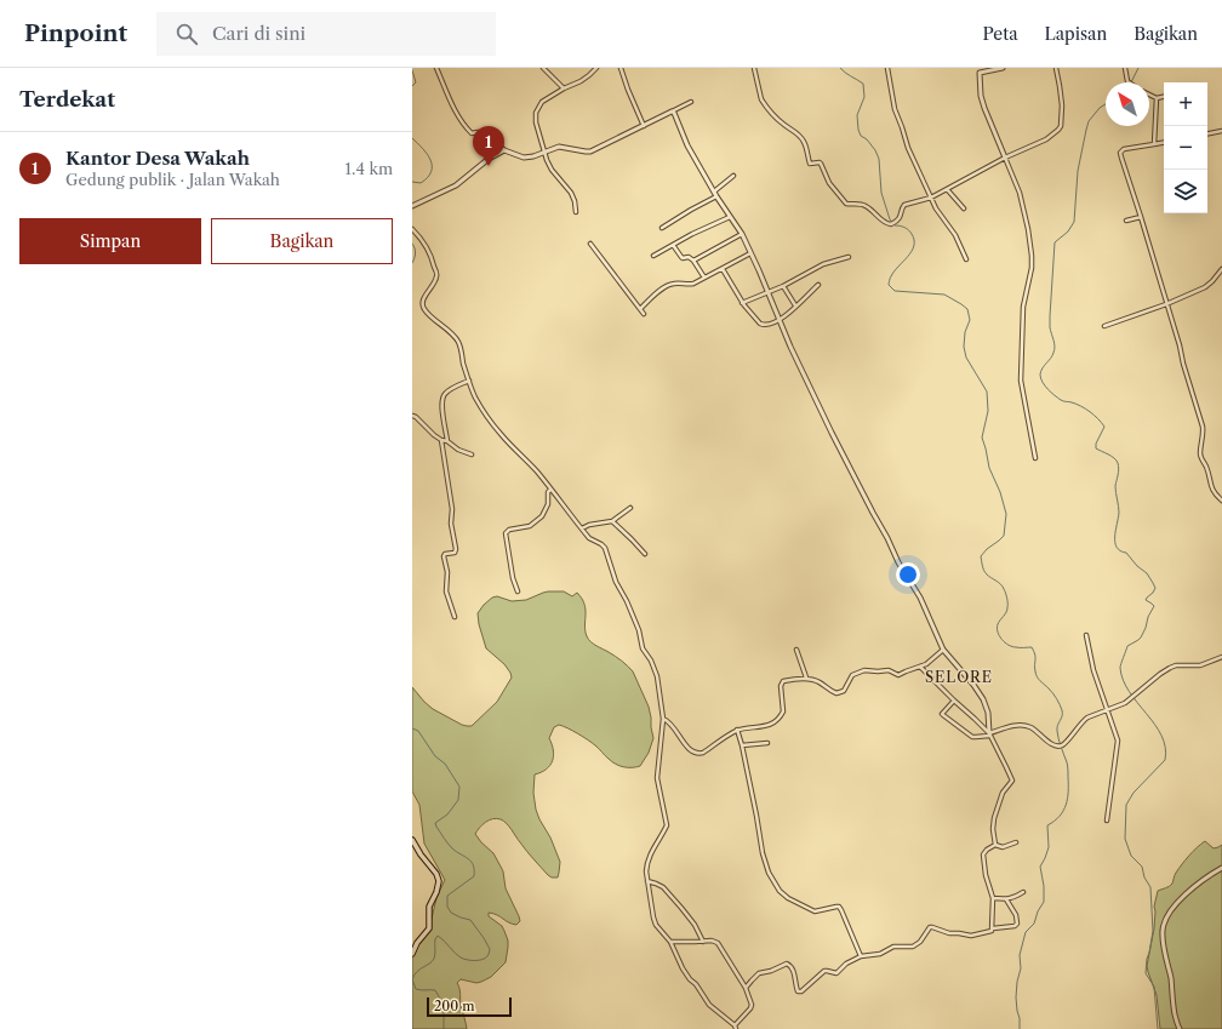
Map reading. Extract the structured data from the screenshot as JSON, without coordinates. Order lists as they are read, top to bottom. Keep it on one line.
{"districts":["SELORE"],"scale_bar":"200 m","north":"top left","page":{"header":"Pinpoint","search":"Cari di sini","nav":["Peta","Lapisan","Bagikan"],"heading":"Terdekat","map_buttons":["+","−"],"pins":"1","list":[{"mark":"1","name":"Kantor Desa Wakah","note":"Gedung publik · Jalan Wakah","value":"1.4 km"}],"buttons":["Simpan","Bagikan"],"scale":"200 m"}}
